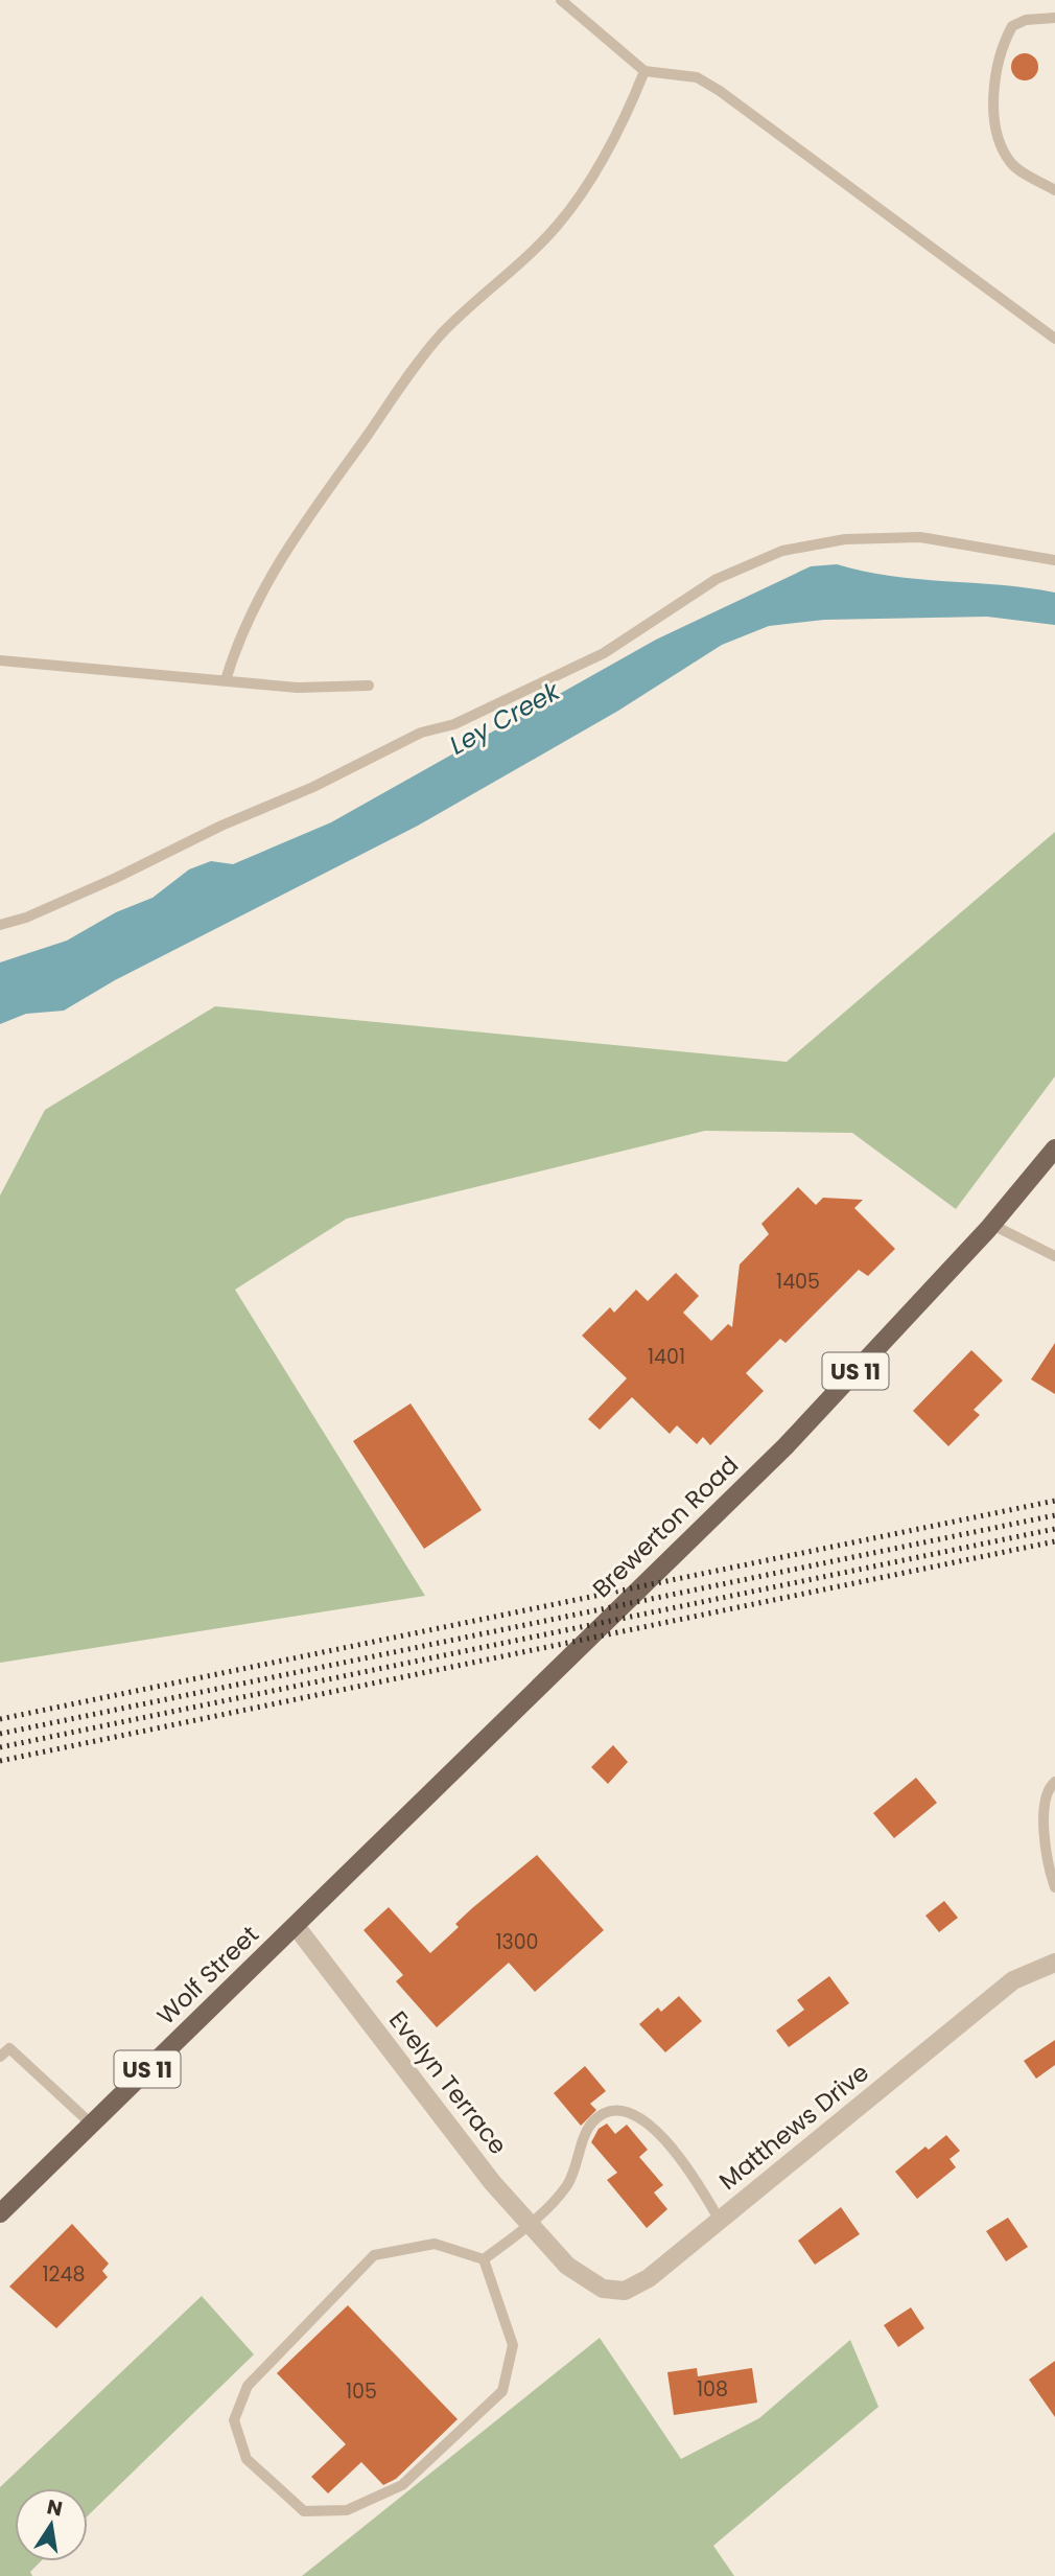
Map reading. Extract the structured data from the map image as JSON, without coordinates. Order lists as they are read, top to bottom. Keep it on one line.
{"streets":{"main road":["US 11","Brewerton Road","Wolf Street"],"street":["Evelyn Terrace","Matthews Drive"]},"crossings":[["Brewerton Road","Wolf Street"],["Brewerton Road","Evelyn Terrace"],["Wolf Street","Evelyn Terrace"],["Evelyn Terrace","Matthews Drive"]],"water":["Ley Creek"],"house_numbers":["1405","1401","1300","1248","108","105"],"north":"top"}
